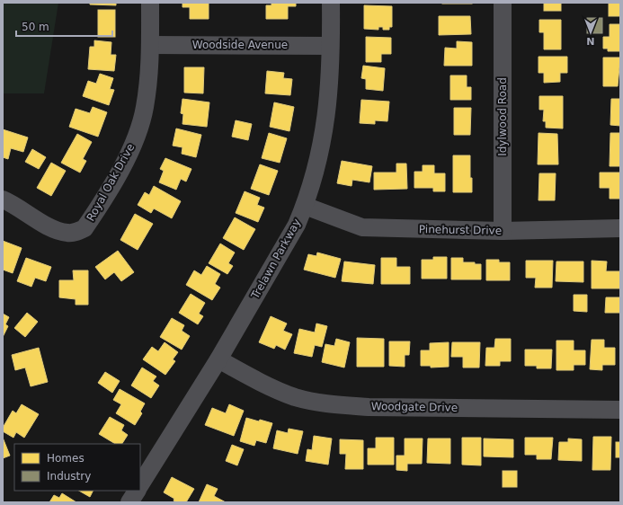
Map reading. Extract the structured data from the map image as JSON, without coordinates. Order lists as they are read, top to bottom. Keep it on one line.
{"streets":{"street":["Woodside Avenue","Idylwood Road","Royal Oak Drive","Pinehurst Drive","Trelawn Parkway","Woodgate Drive"]},"crossings":[["Woodside Avenue","Royal Oak Drive"],["Woodside Avenue","Trelawn Parkway"],["Idylwood Road","Pinehurst Drive"],["Pinehurst Drive","Trelawn Parkway"],["Trelawn Parkway","Woodgate Drive"]],"legend":["Homes","Industry"],"scale_bar":"50 m","north":"bottom"}
